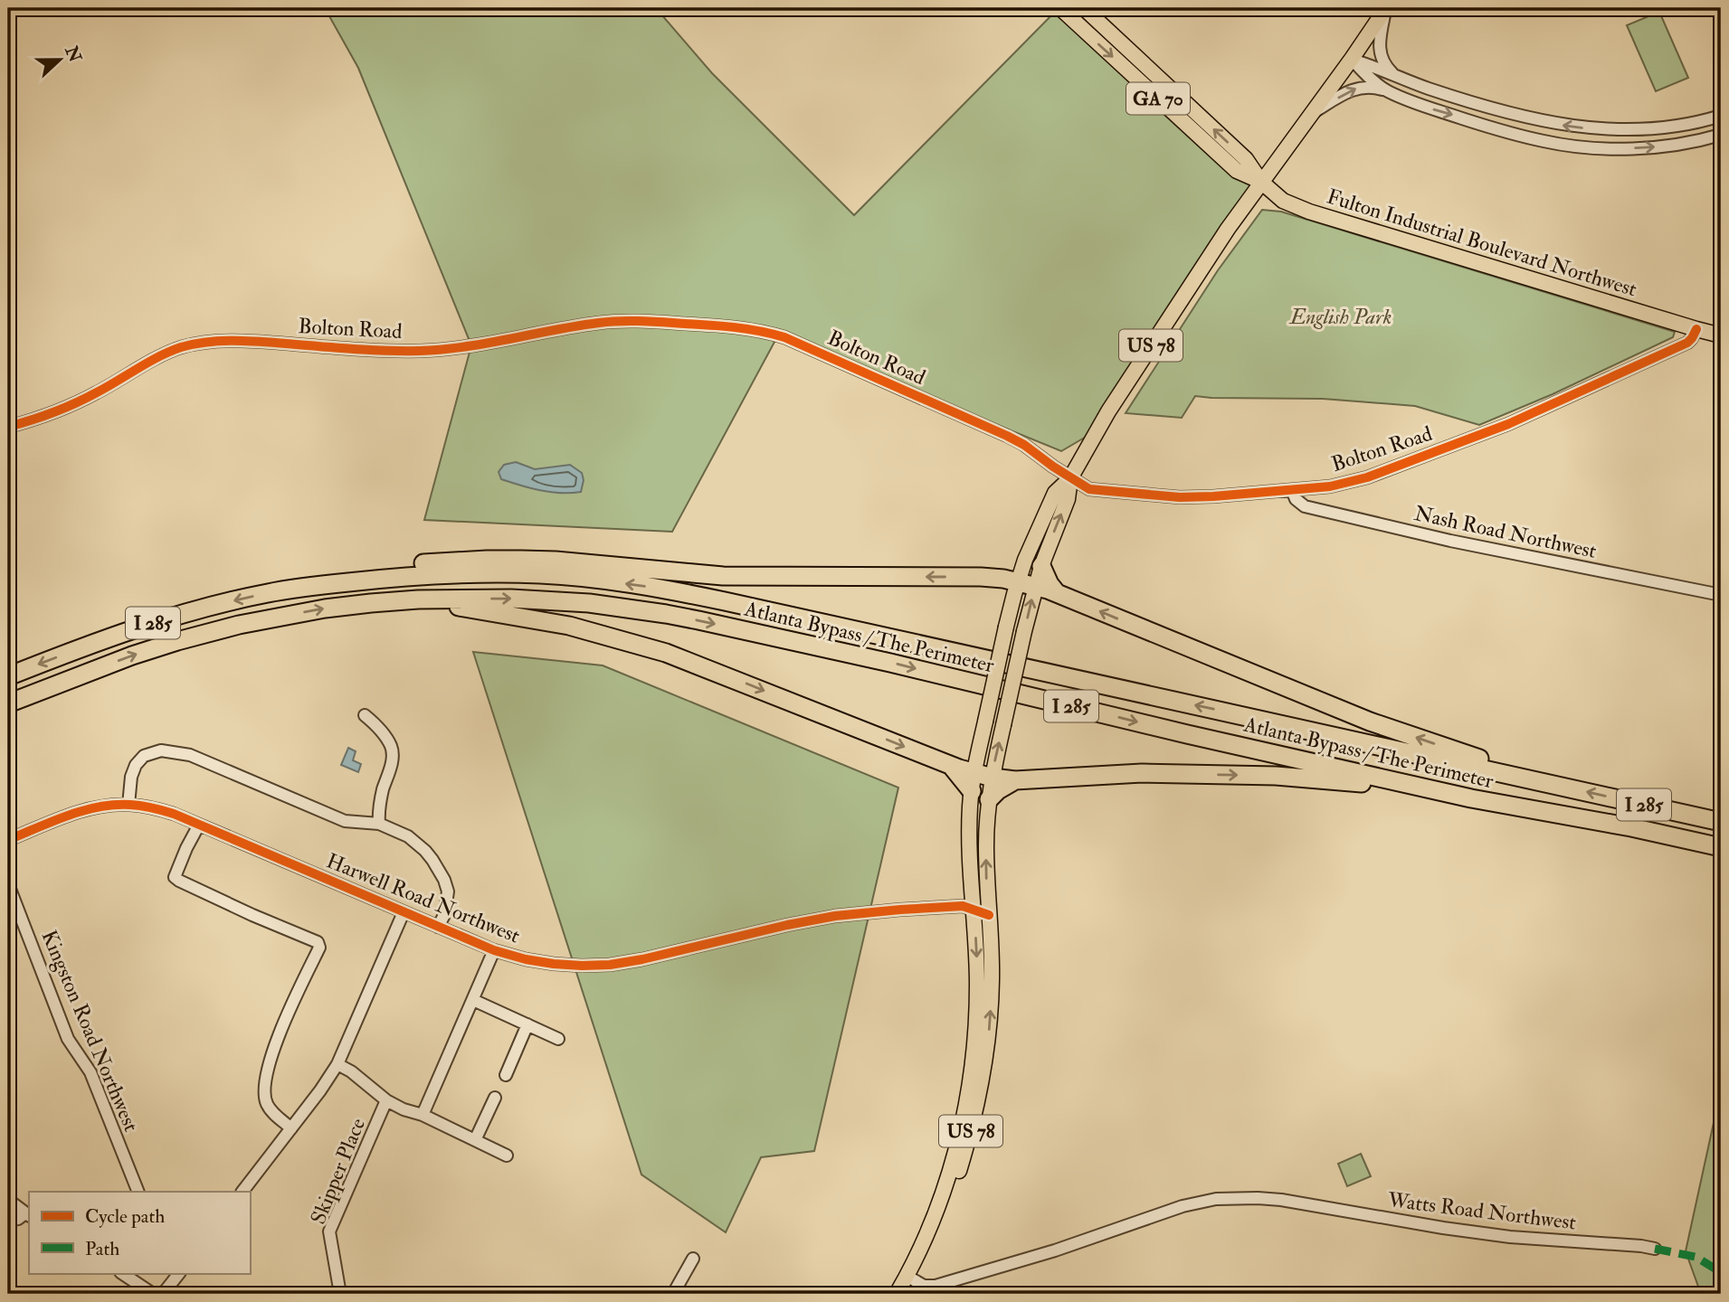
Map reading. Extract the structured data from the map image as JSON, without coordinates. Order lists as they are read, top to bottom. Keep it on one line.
{"streets":{"highway":["I 285","Atlanta Bypass / The Perimeter"],"main road":["GA 70","Fulton Industrial Boulevard Northwest","US 78"],"street":["Bolton Road","Nash Road Northwest","Harwell Road Northwest","Kingston Road Northwest","Skipper Place","Watts Road Northwest"]},"crossings":[["Fulton Industrial Boulevard Northwest","Bolton Road"],["Fulton Industrial Boulevard Northwest","US 78"],["Bolton Road","US 78"],["Bolton Road","Nash Road Northwest"],["US 78","Harwell Road Northwest"],["US 78","Watts Road Northwest"]],"parks":["English Park"],"legend":["Cycle path","Path"],"north":"right"}
